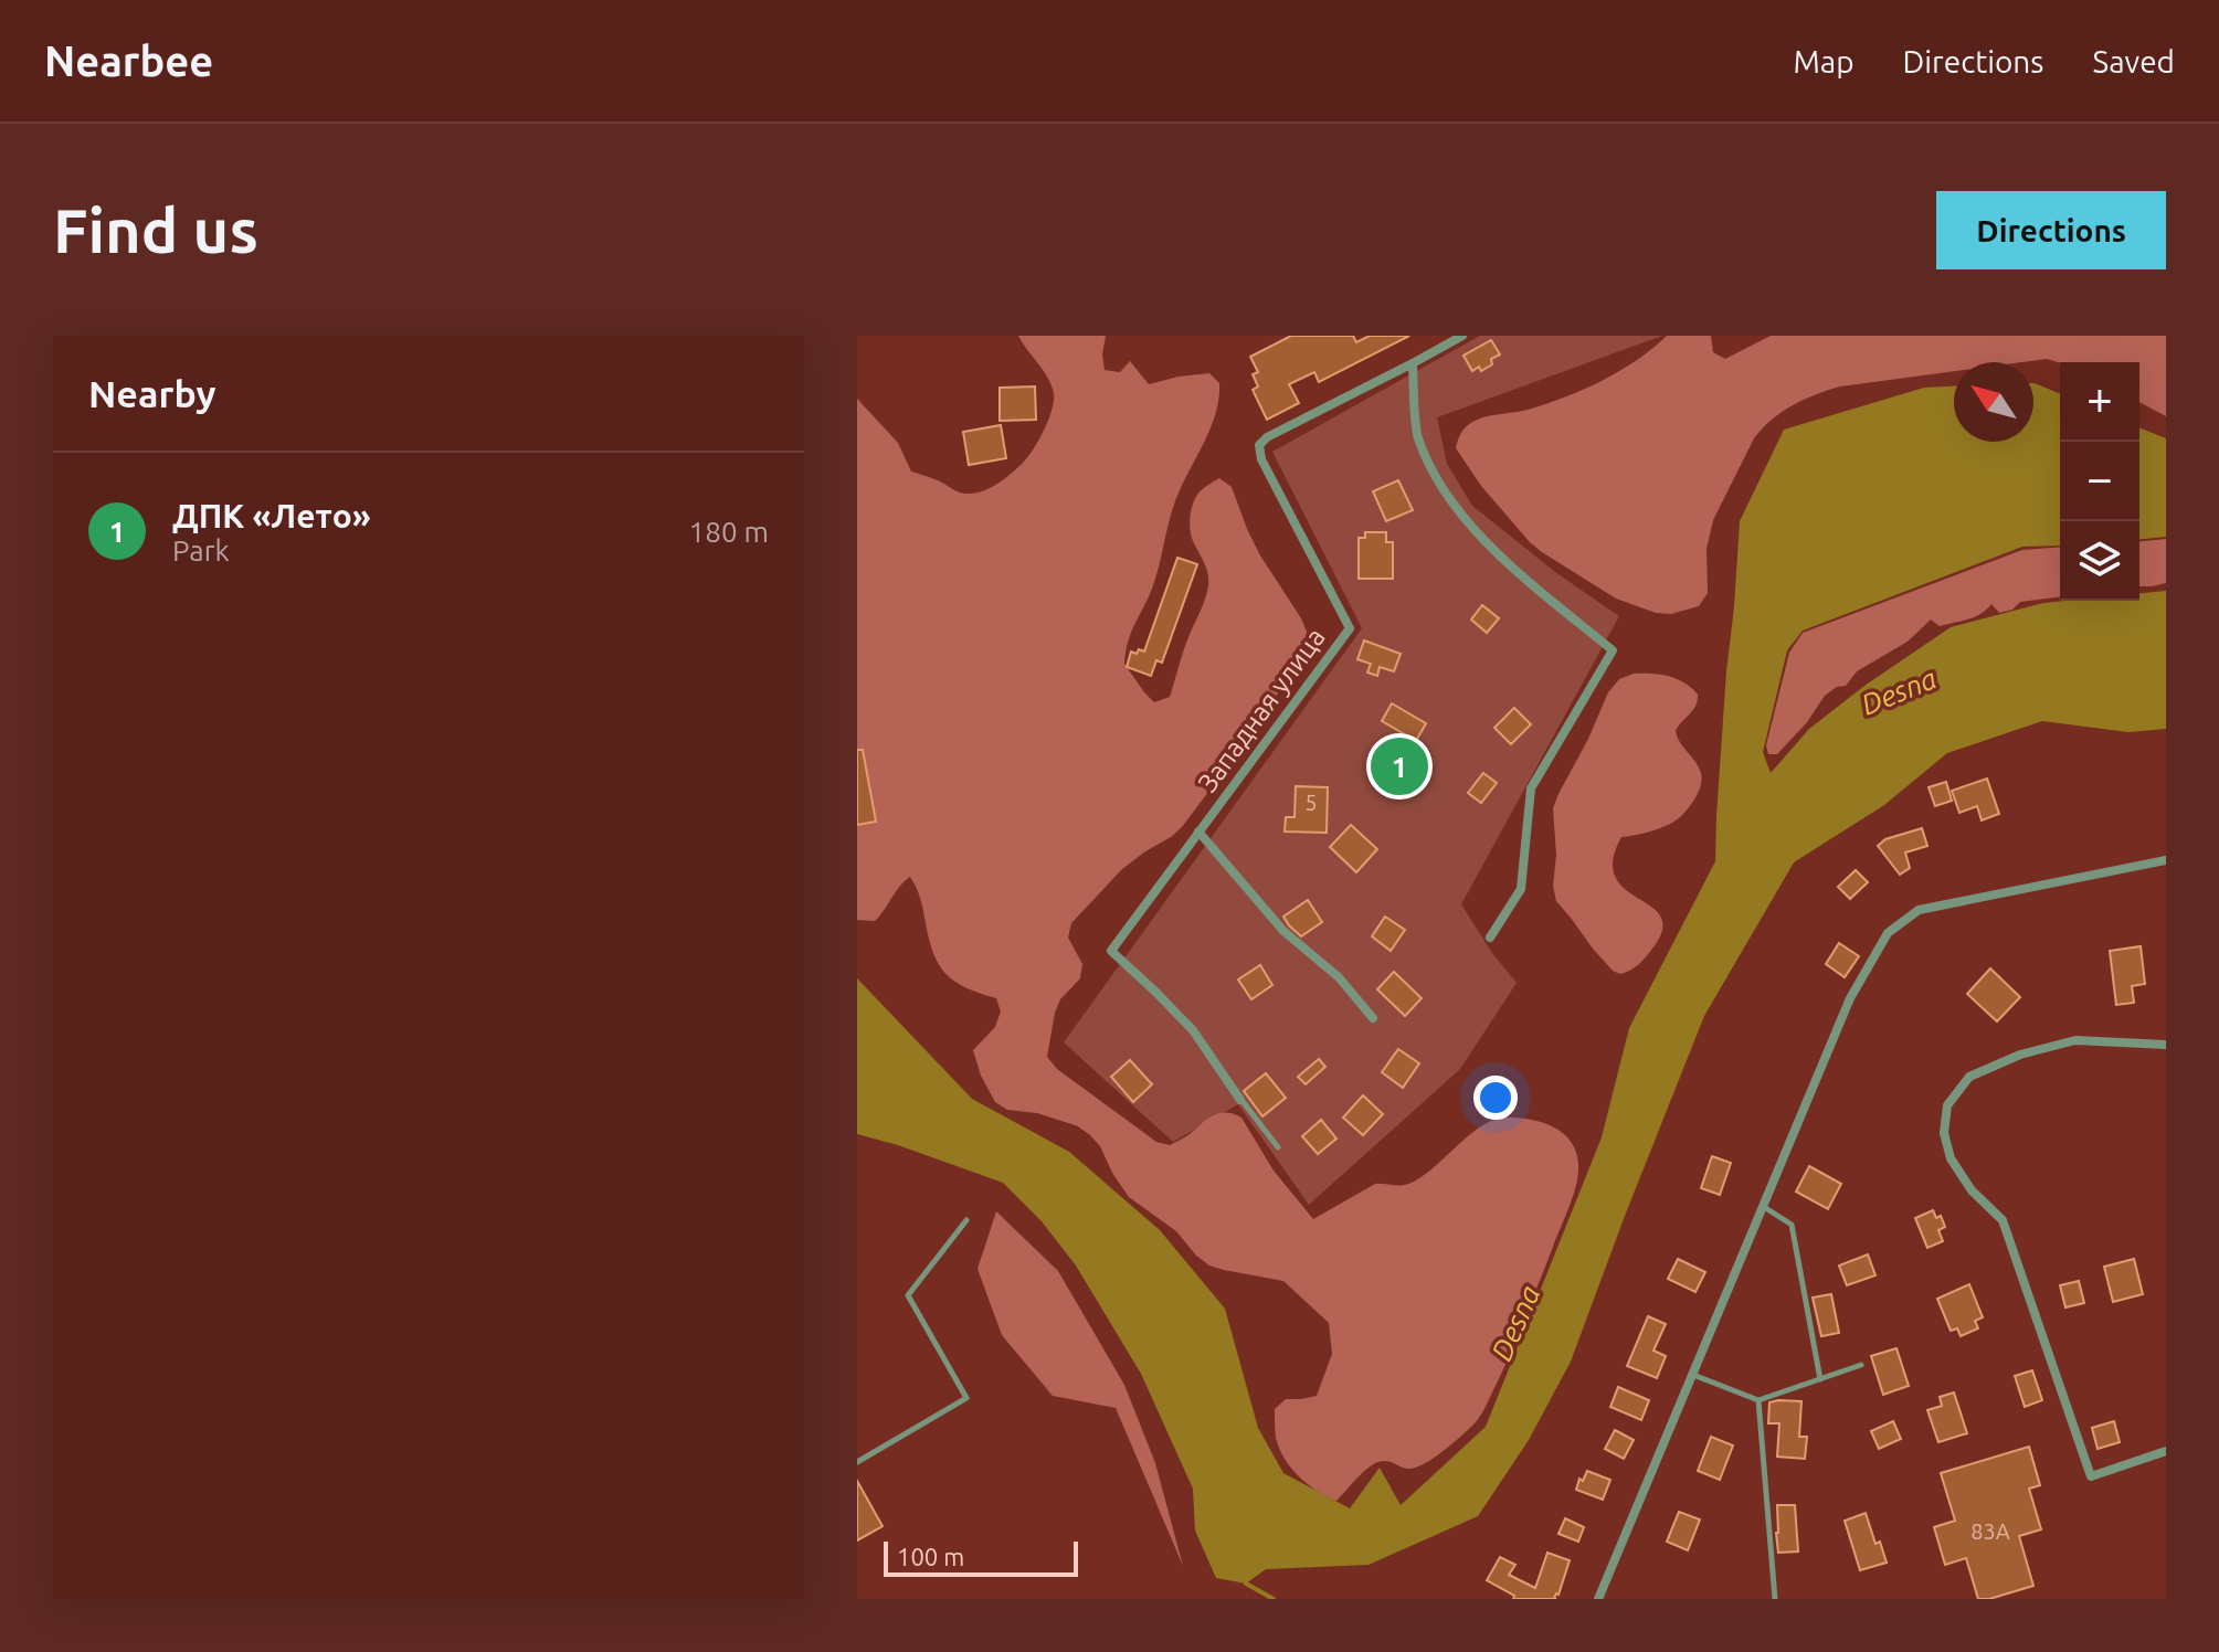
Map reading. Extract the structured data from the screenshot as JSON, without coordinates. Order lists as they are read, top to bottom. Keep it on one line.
{"streets":{"street":["Западная улица"]},"water":["Desna"],"house_numbers":["5","83А"],"scale_bar":"100 m","north":"top left","page":{"header":"Nearbee","nav":["Map","Directions","Saved"],"buttons":"Directions","title":"Find us","heading":"Nearby","map_buttons":["+","−"],"list":[{"mark":"1","name":"ДПК «Лето»","note":"Park","value":"180 m"}],"pins":"1","scale":"100 m"}}
